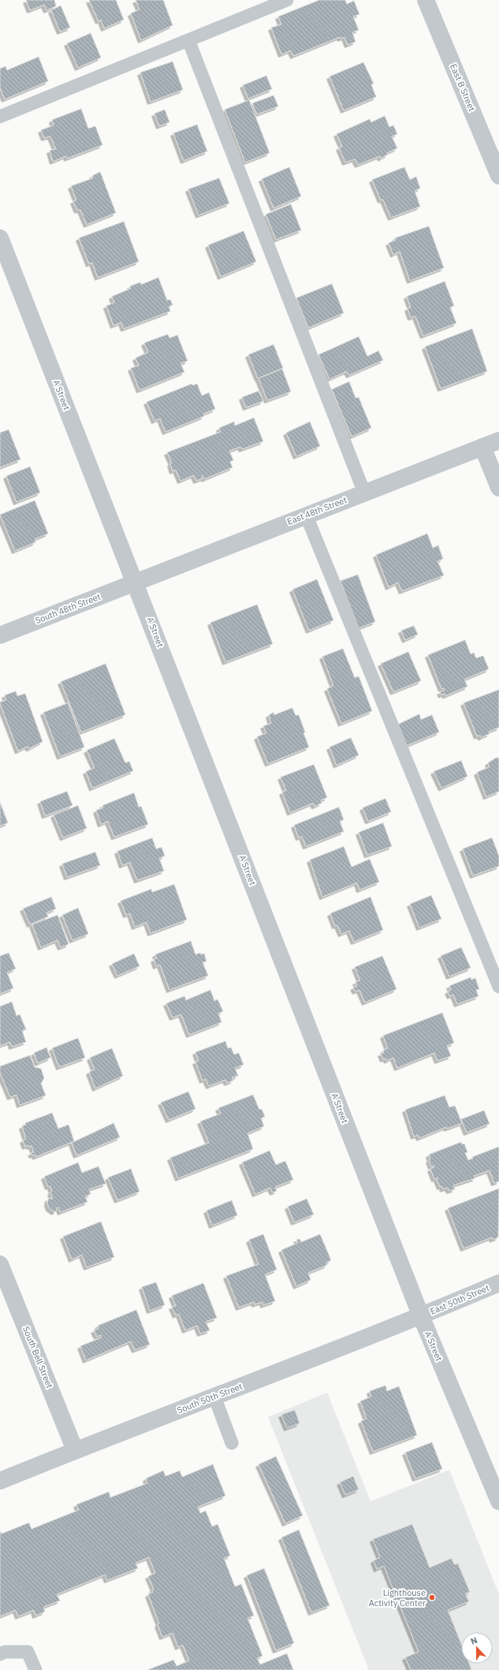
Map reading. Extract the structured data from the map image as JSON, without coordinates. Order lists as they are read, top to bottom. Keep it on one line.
{"streets":{"street":["East B Street","A Street","East 48th Street","South 48th Street","East 50th Street","South Bell Street","South 50th Street"]},"crossings":[["A Street","East 48th Street"],["A Street","South 48th Street"],["A Street","East 50th Street"],["A Street","South 50th Street"],["East 48th Street","South 48th Street"],["East 50th Street","South 50th Street"],["South Bell Street","South 50th Street"]],"places":["Lighthouse Activity Center"],"north":"top"}
